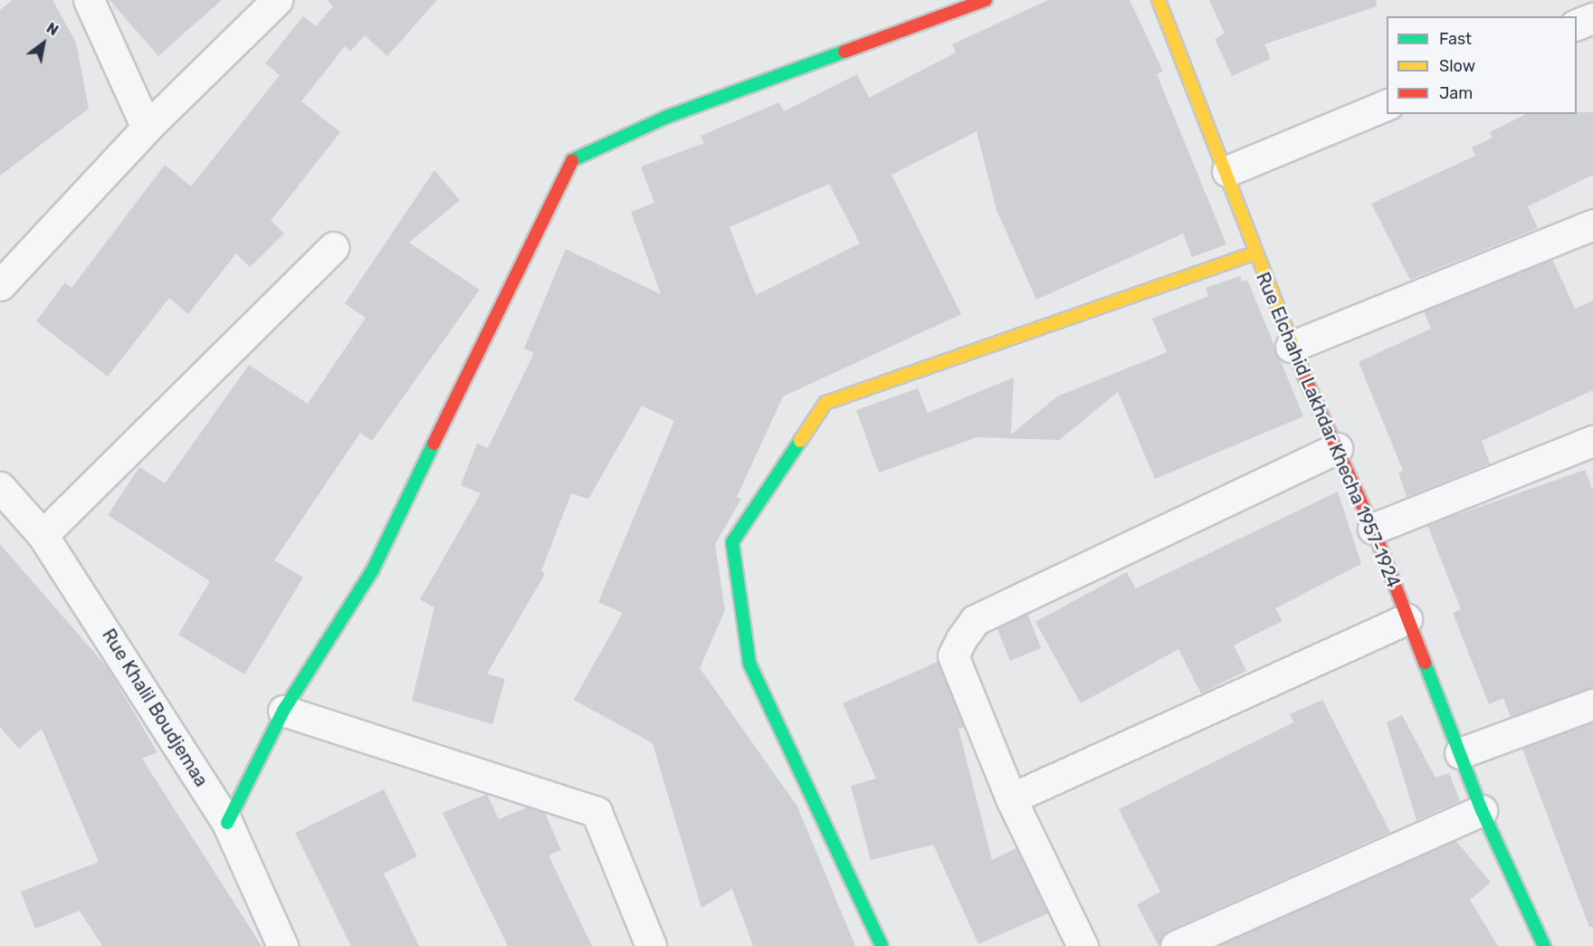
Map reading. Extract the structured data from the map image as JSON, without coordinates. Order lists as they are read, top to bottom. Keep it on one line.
{"streets":{"street":["Rue Elchahid Lakhdar Khecha 1957-1924","Rue Khalil Boudjemaa"]},"legend":["Fast","Slow","Jam"],"north":"top right"}
